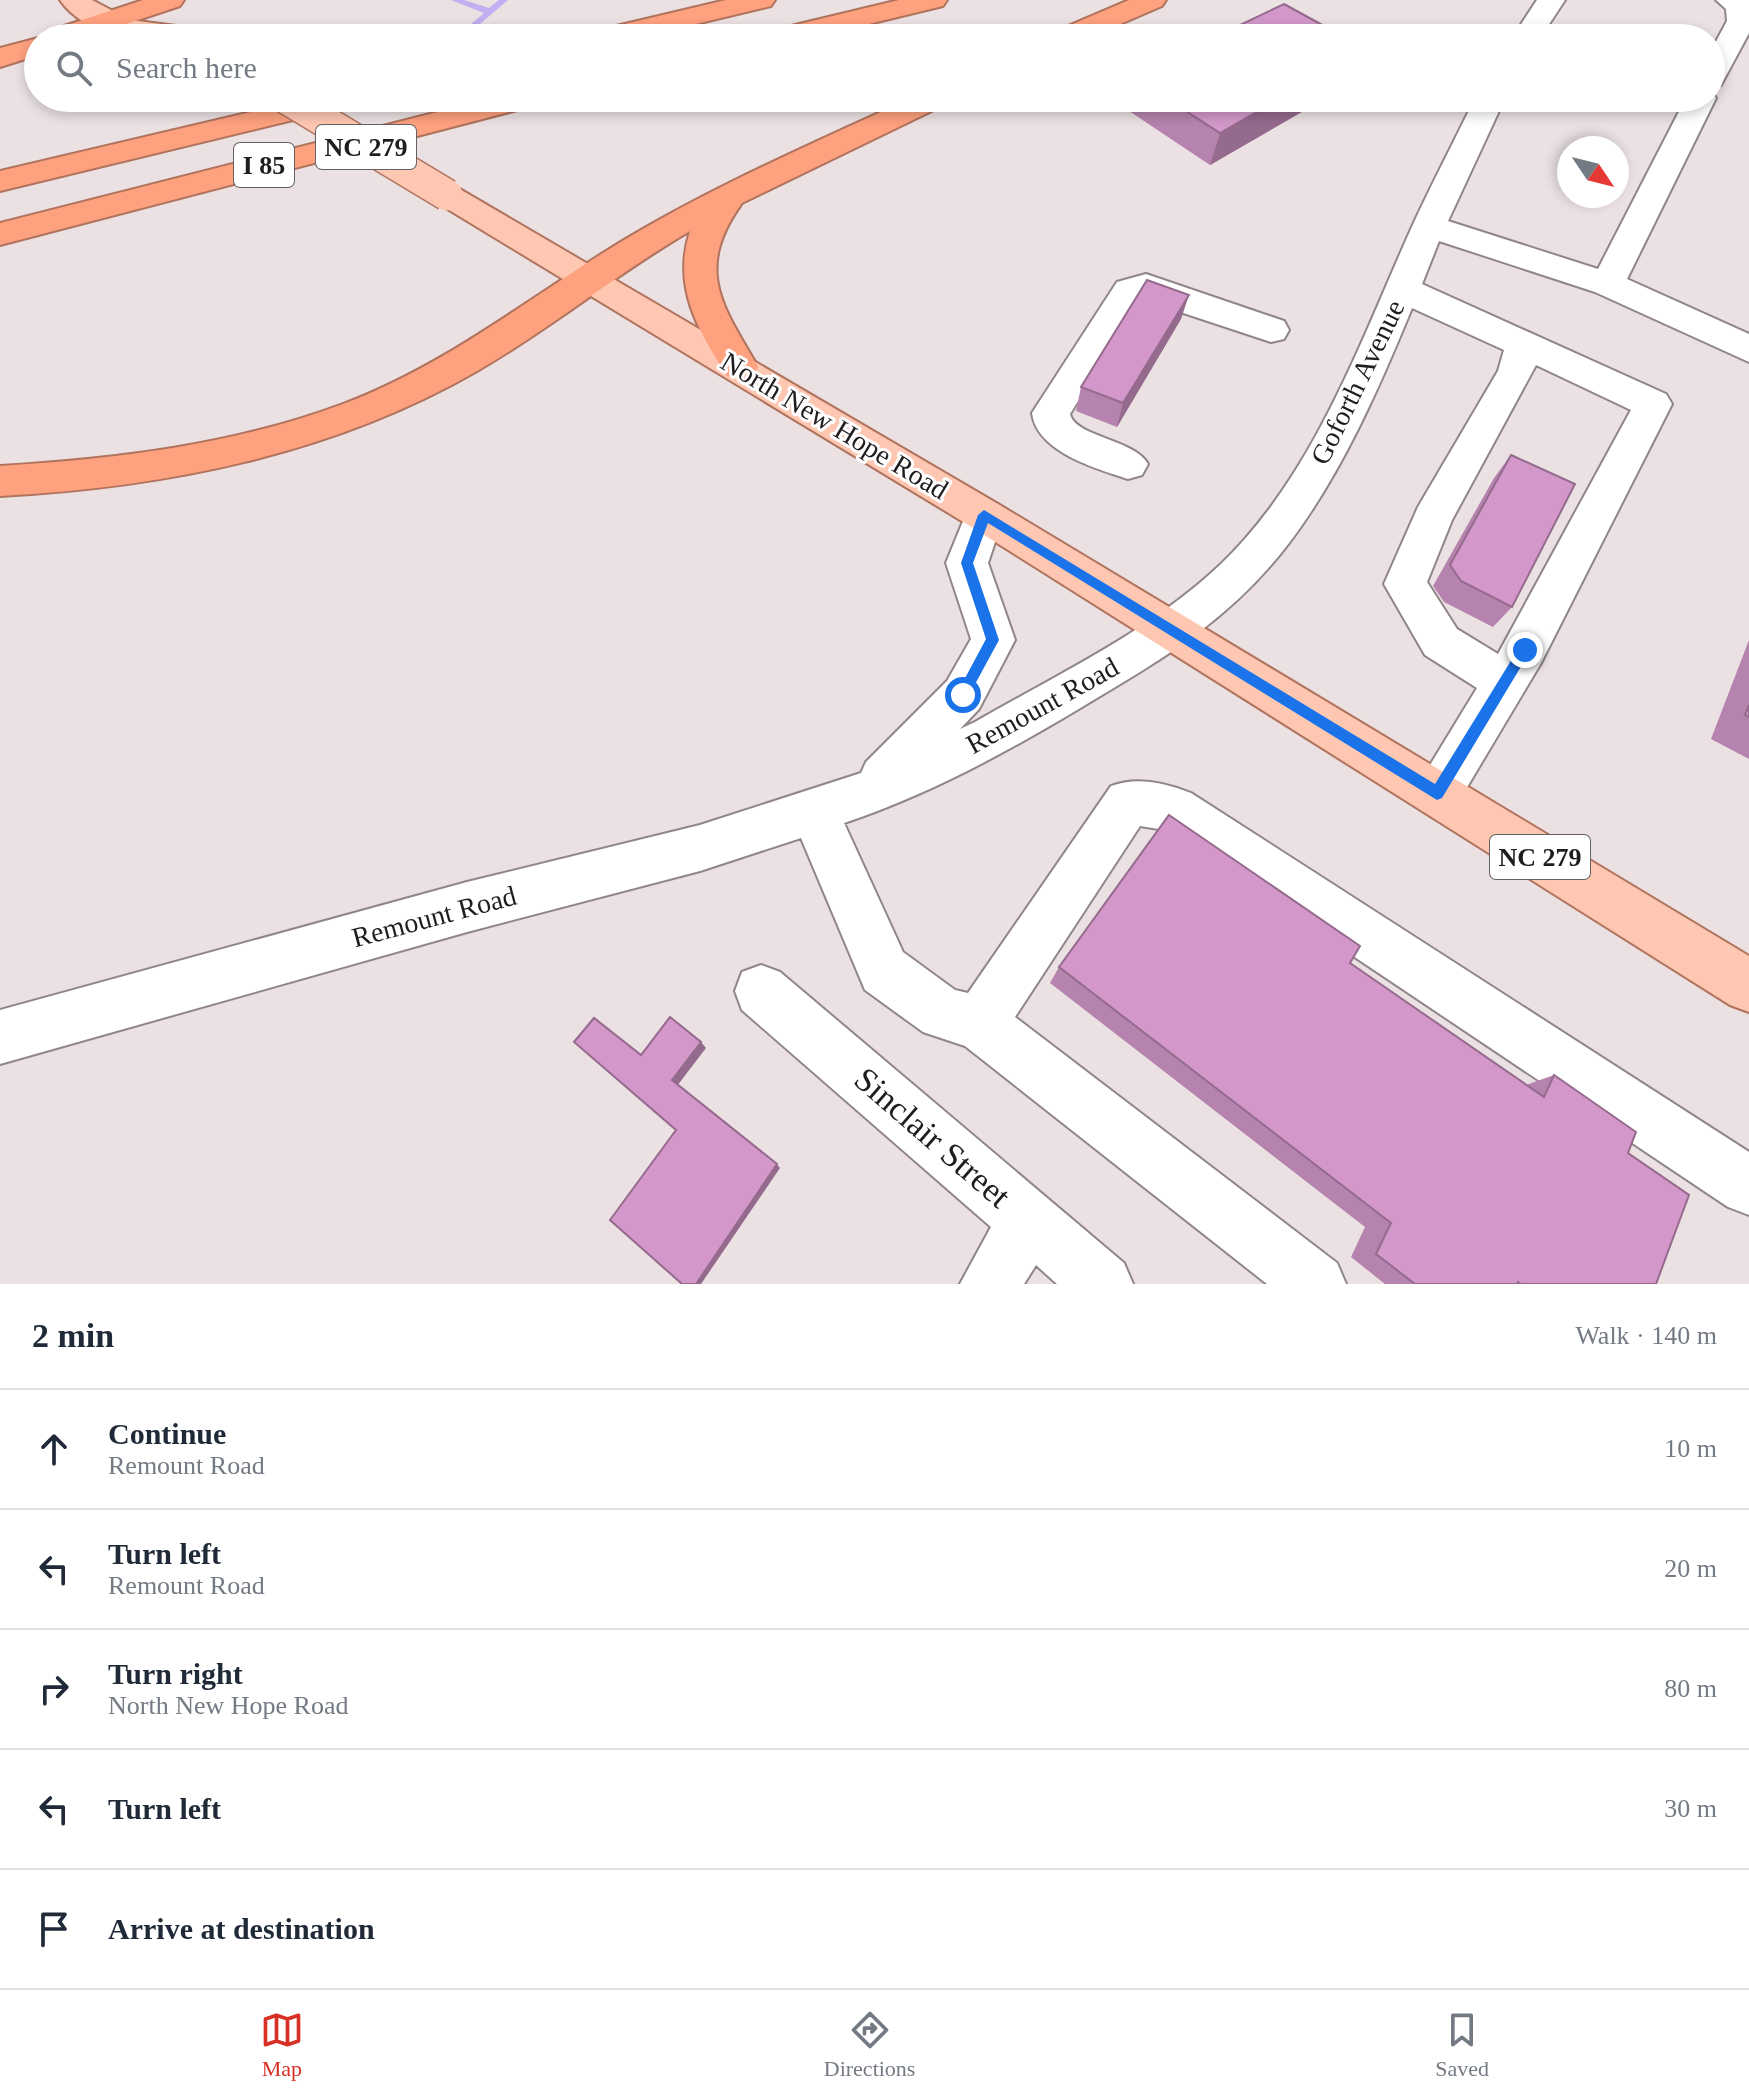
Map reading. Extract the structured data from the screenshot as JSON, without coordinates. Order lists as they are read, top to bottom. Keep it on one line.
{"streets":{"highway":["I 85"],"main road":["NC 279","North New Hope Road"],"street":["Goforth Avenue","Remount Road","Sinclair Street"]},"crossings":[["Goforth Avenue","North New Hope Road"],["Goforth Avenue","Remount Road"],["North New Hope Road","Remount Road"]],"north":"bottom right","page":{"search":"Search here","heading":["2 min","Walk · 140 m"],"list":[["Continue","Remount Road","10 m"],["Turn left","Remount Road","20 m"],["Turn right","North New Hope Road","80 m"],["Turn left","30 m"],"Arrive at destination"],"nav":["Map","Directions","Saved"]}}
